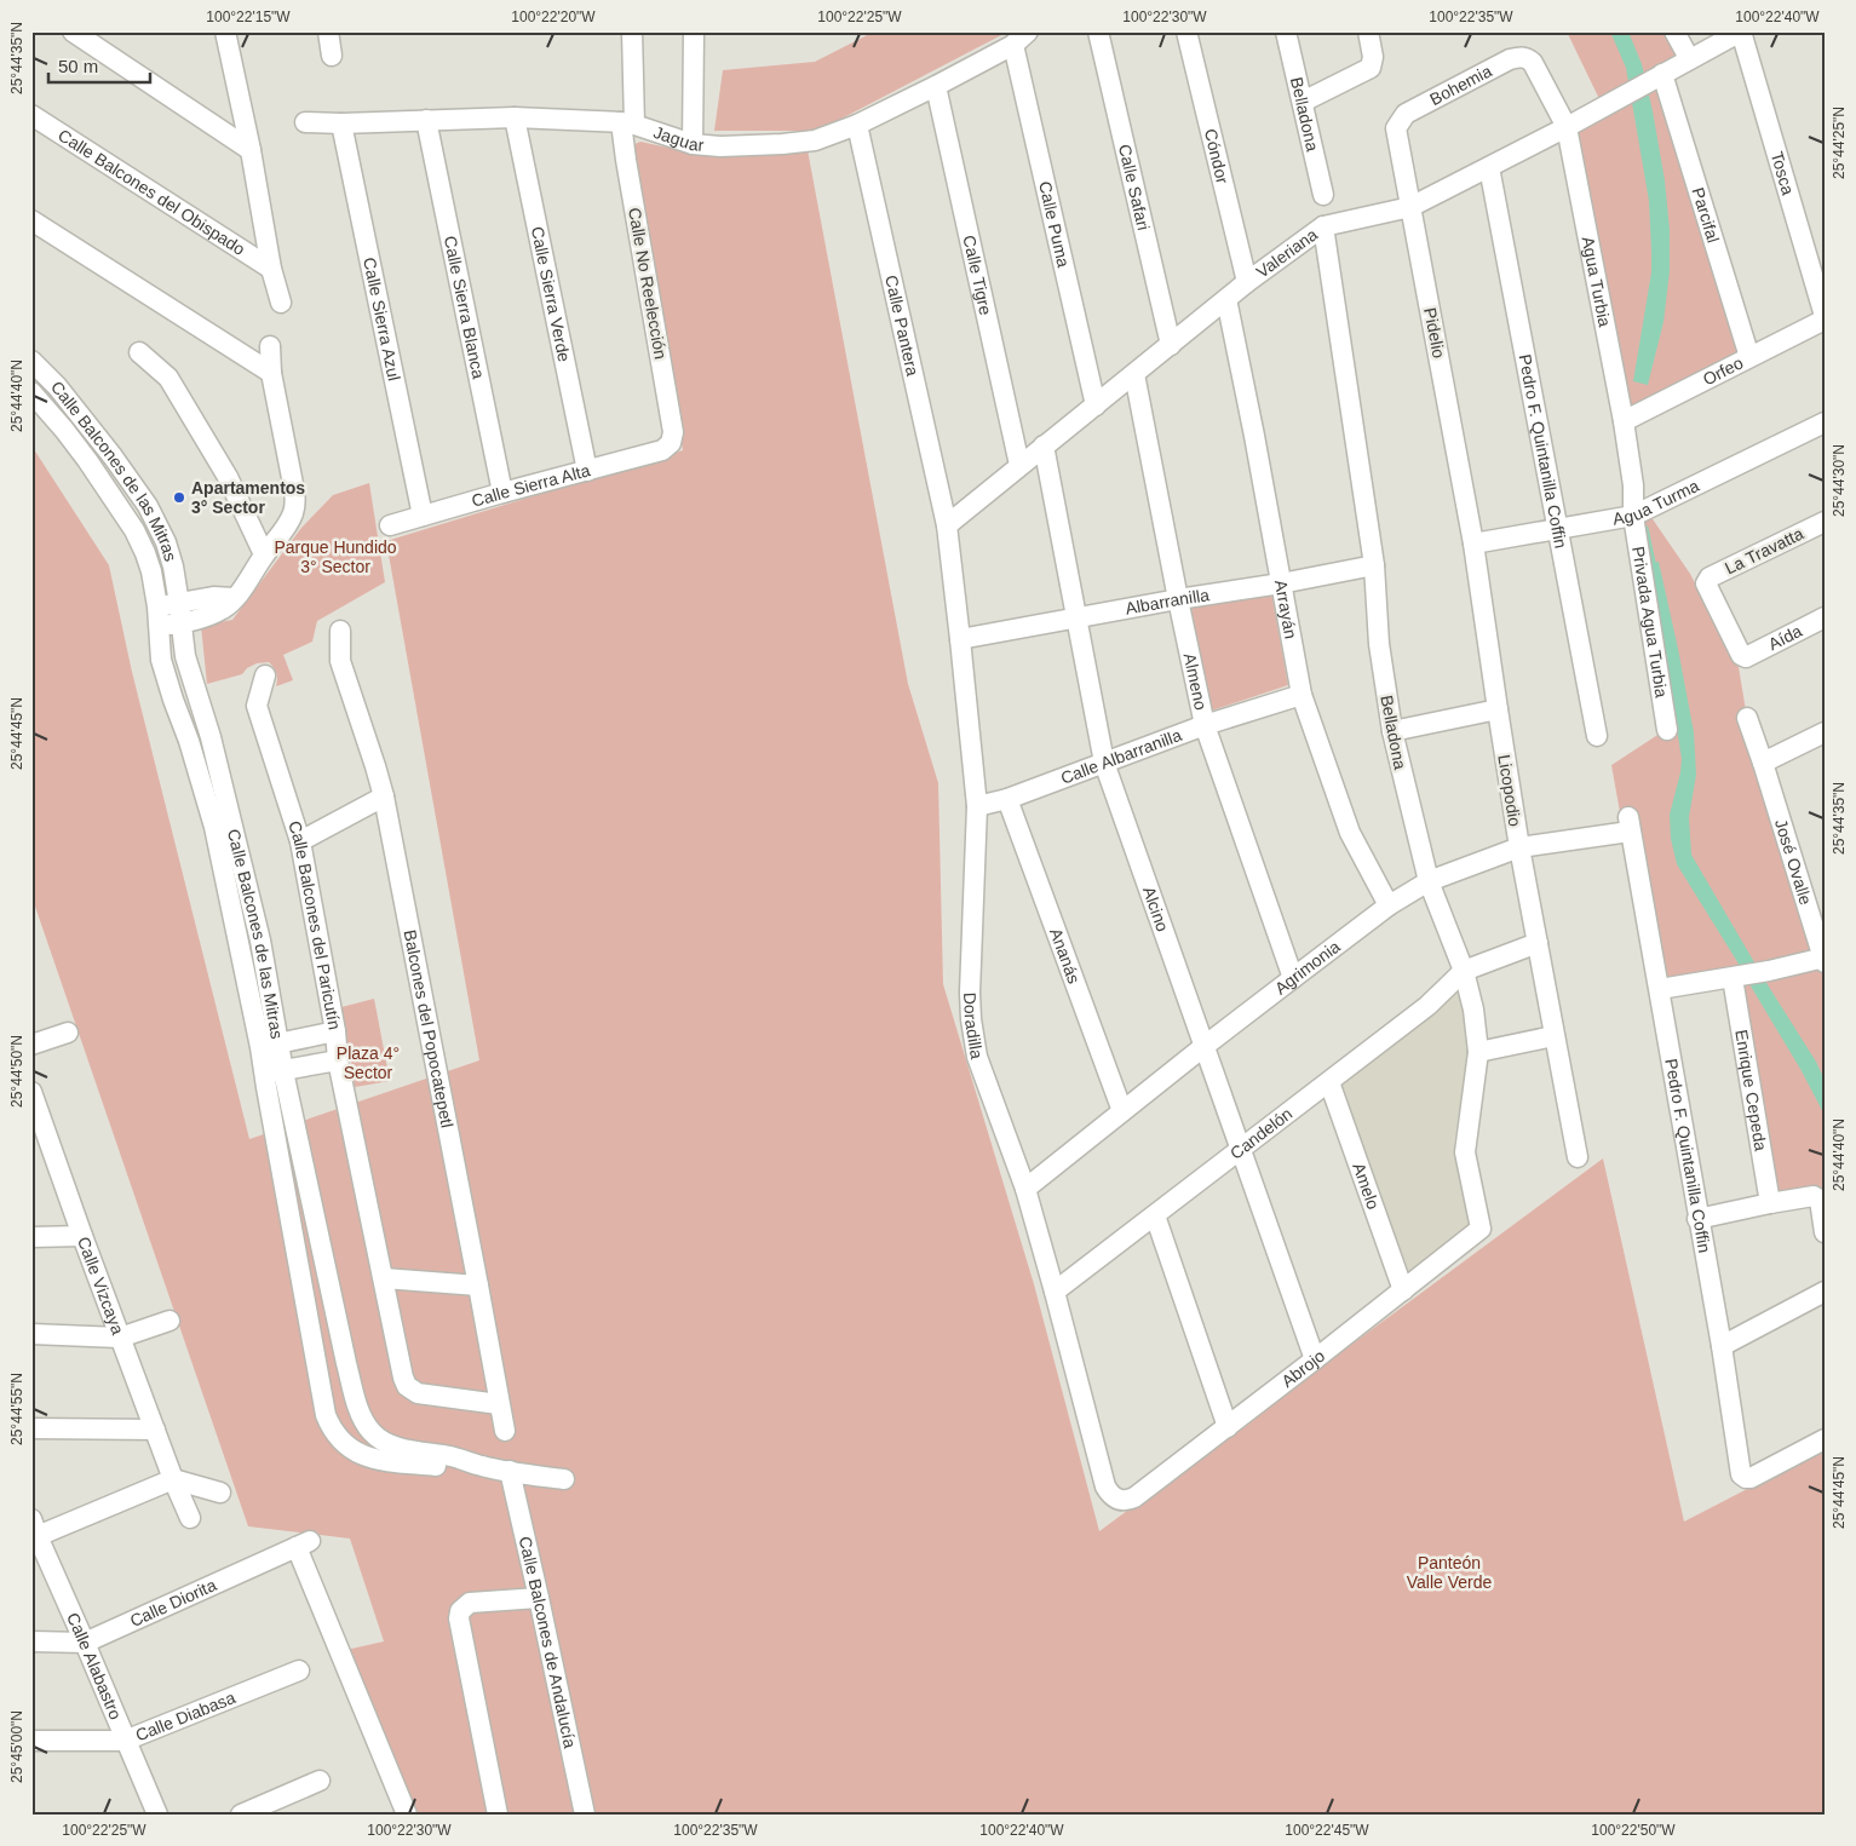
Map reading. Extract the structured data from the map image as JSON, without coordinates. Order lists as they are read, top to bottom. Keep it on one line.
{"streets":{"street":["Bohemia","Belladona","Jaguar","Cóndor","Tosca","Calle Safari","Calle Balcones del Obispado","Parcifal","Calle Puma","Valeriana","Calle Tigre","Agua Turbia","Calle No Reelección","Calle Sierra Verde","Calle Sierra Blanca","Calle Sierra Azul","Calle Pantera","Pidelio","Orfeo","Pedro F. Quintanilla Coffin","Calle Balcones de las Mitras","Calle Sierra Alta","Agua Turma","La Travatta","Albarranilla","Arrayán","Privada Agua Turbia","Aída","Almeno","Calle Albarranilla","Licopodio","José Ovalle","Alcino","Calle Balcones del Paricutín","Ananás","Agrimonia","Doradilla","Balcones del Popocatepetl","Enrique Cepeda","Candelón","Amelo","Calle Vizcaya","Abrojo","Calle Diorita","Calle Balcones de Andalucía","Calle Alabastro","Calle Diabasa"]},"crossings":[["Bohemia","Agua Turbia"],["Bohemia","Pidelio"],["Belladona","Valeriana"],["Belladona","Albarranilla"],["Belladona","Agrimonia"],["Belladona","Candelón"],["Belladona","Abrojo"],["Jaguar","Calle Puma"],["Jaguar","Calle Tigre"],["Jaguar","Calle No Reelección"],["Jaguar","Calle Sierra Verde"],["Jaguar","Calle Sierra Blanca"],["Jaguar","Calle Sierra Azul"],["Jaguar","Calle Pantera"],["Cóndor","Valeriana"],["Tosca","Valeriana"],["Tosca","Orfeo"],["Calle Safari","Valeriana"],["Parcifal","Valeriana"],["Parcifal","Orfeo"],["Calle Puma","Valeriana"],["Valeriana","Calle Tigre"],["Valeriana","Agua Turbia"],["Valeriana","Calle Pantera"],["Valeriana","Pidelio"],["Valeriana","Pedro F. Quintanilla Coffin"],["Valeriana","Arrayán"],["Valeriana","Almeno"],["Valeriana","Alcino"],["Valeriana","Doradilla"],["Agua Turbia","Orfeo"],["Agua Turbia","Agua Turma"],["Agua Turbia","Privada Agua Turbia"],["Calle No Reelección","Calle Sierra Alta"],["Calle Sierra Verde","Calle Sierra Alta"],["Calle Sierra Blanca","Calle Sierra Alta"],["Calle Sierra Azul","Calle Sierra Alta"],["Calle Pantera","Doradilla"],["Pidelio","Agua Turma"],["Pidelio","Licopodio"],["Pedro F. Quintanilla Coffin","Agua Turma"],["Pedro F. Quintanilla Coffin","Agrimonia"],["Calle Balcones de las Mitras","Calle Balcones de Andalucía"],["Agua Turma","Privada Agua Turbia"],["Agua Turma","Licopodio"],["La Travatta","Aída"],["Albarranilla","Arrayán"],["Albarranilla","Almeno"],["Albarranilla","Alcino"],["Albarranilla","Doradilla"],["Arrayán","Calle Albarranilla"],["Arrayán","Agrimonia"],["Almeno","Calle Albarranilla"],["Almeno","Agrimonia"],["Calle Albarranilla","Alcino"],["Calle Albarranilla","Ananás"],["Calle Albarranilla","Doradilla"],["Licopodio","Agrimonia"],["Alcino","Agrimonia"],["Alcino","Candelón"],["Alcino","Abrojo"],["Calle Balcones del Paricutín","Balcones del Popocatepetl"],["Ananás","Agrimonia"],["Agrimonia","Doradilla"],["Doradilla","Candelón"],["Doradilla","Abrojo"],["Candelón","Amelo"],["Amelo","Abrojo"],["Calle Diorita","Calle Alabastro"],["Calle Alabastro","Calle Diabasa"]],"parks":["Parque Hundido 3° Sector","Plaza 4° Sector","Panteón Valle Verde"],"places":["Apartamentos 3° Sector"],"scale_bar":"50 m","coordinates":["100°22'15\"W","100°22'20\"W","100°22'25\"W","100°22'30\"W","100°22'35\"W","100°22'40\"W","25°44'35\"N","25°44'25\"N","25°44'40\"N","25°44'30\"N","25°44'45\"N","25°44'50\"N","25°44'55\"N","25°45'00\"N","100°22'45\"W","100°22'50\"W"]}
